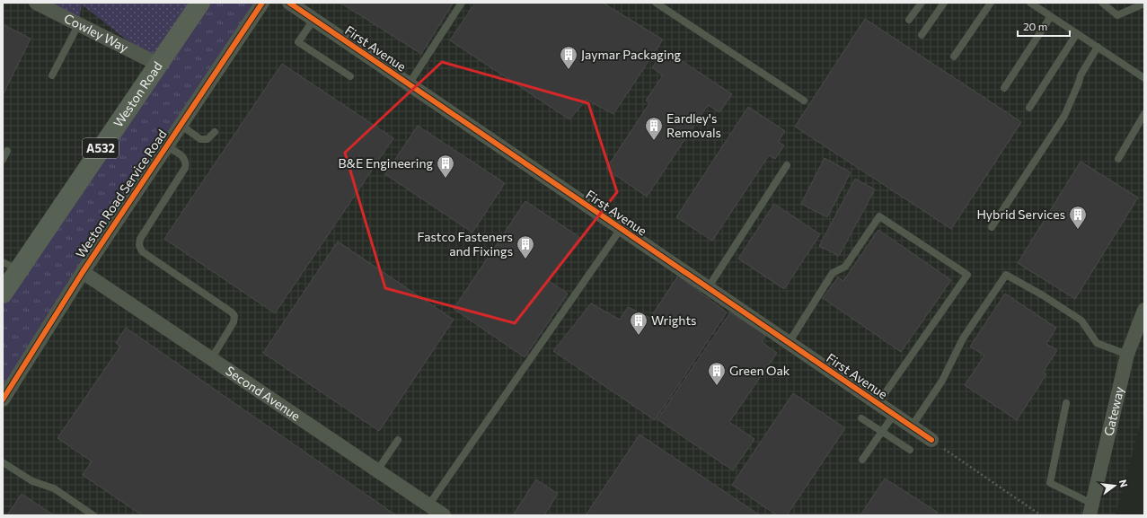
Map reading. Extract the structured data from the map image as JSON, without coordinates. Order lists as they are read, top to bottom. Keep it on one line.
{"streets":{"main road":["Weston Road","A532"],"street":["Cowley Way","First Avenue","Weston Road Service Road","Second Avenue","Gateway"]},"crossings":[["Cowley Way","Weston Road"],["Weston Road Service Road","Second Avenue"]],"places":{"building":["Jaymar Packaging","Eardley's Removals","B&E Engineering","Hybrid Services","Fastco Fasteners and Fixings","Wrights","Green Oak"]},"scale_bar":"20 m","north":"right"}
